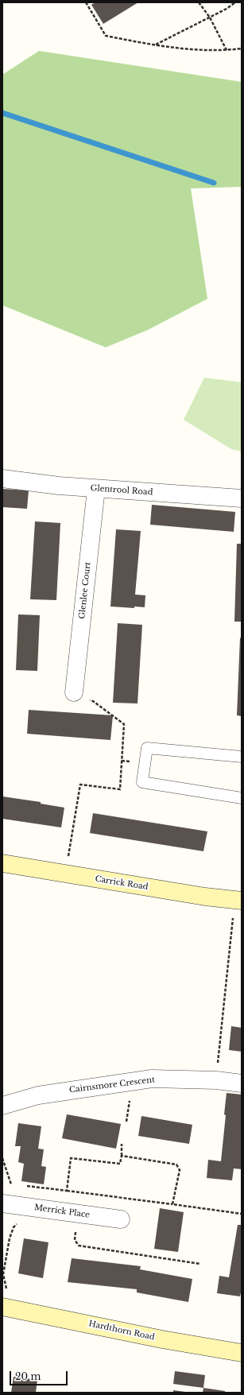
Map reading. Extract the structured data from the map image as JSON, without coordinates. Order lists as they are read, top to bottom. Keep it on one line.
{"streets":{"street":["Glentrool Road","Glenlee Court","Carrick Road","Cairnsmore Crescent","Merrick Place","Hardthorn Road"]},"crossings":[["Glentrool Road","Glenlee Court"]],"scale_bar":"20 m"}
